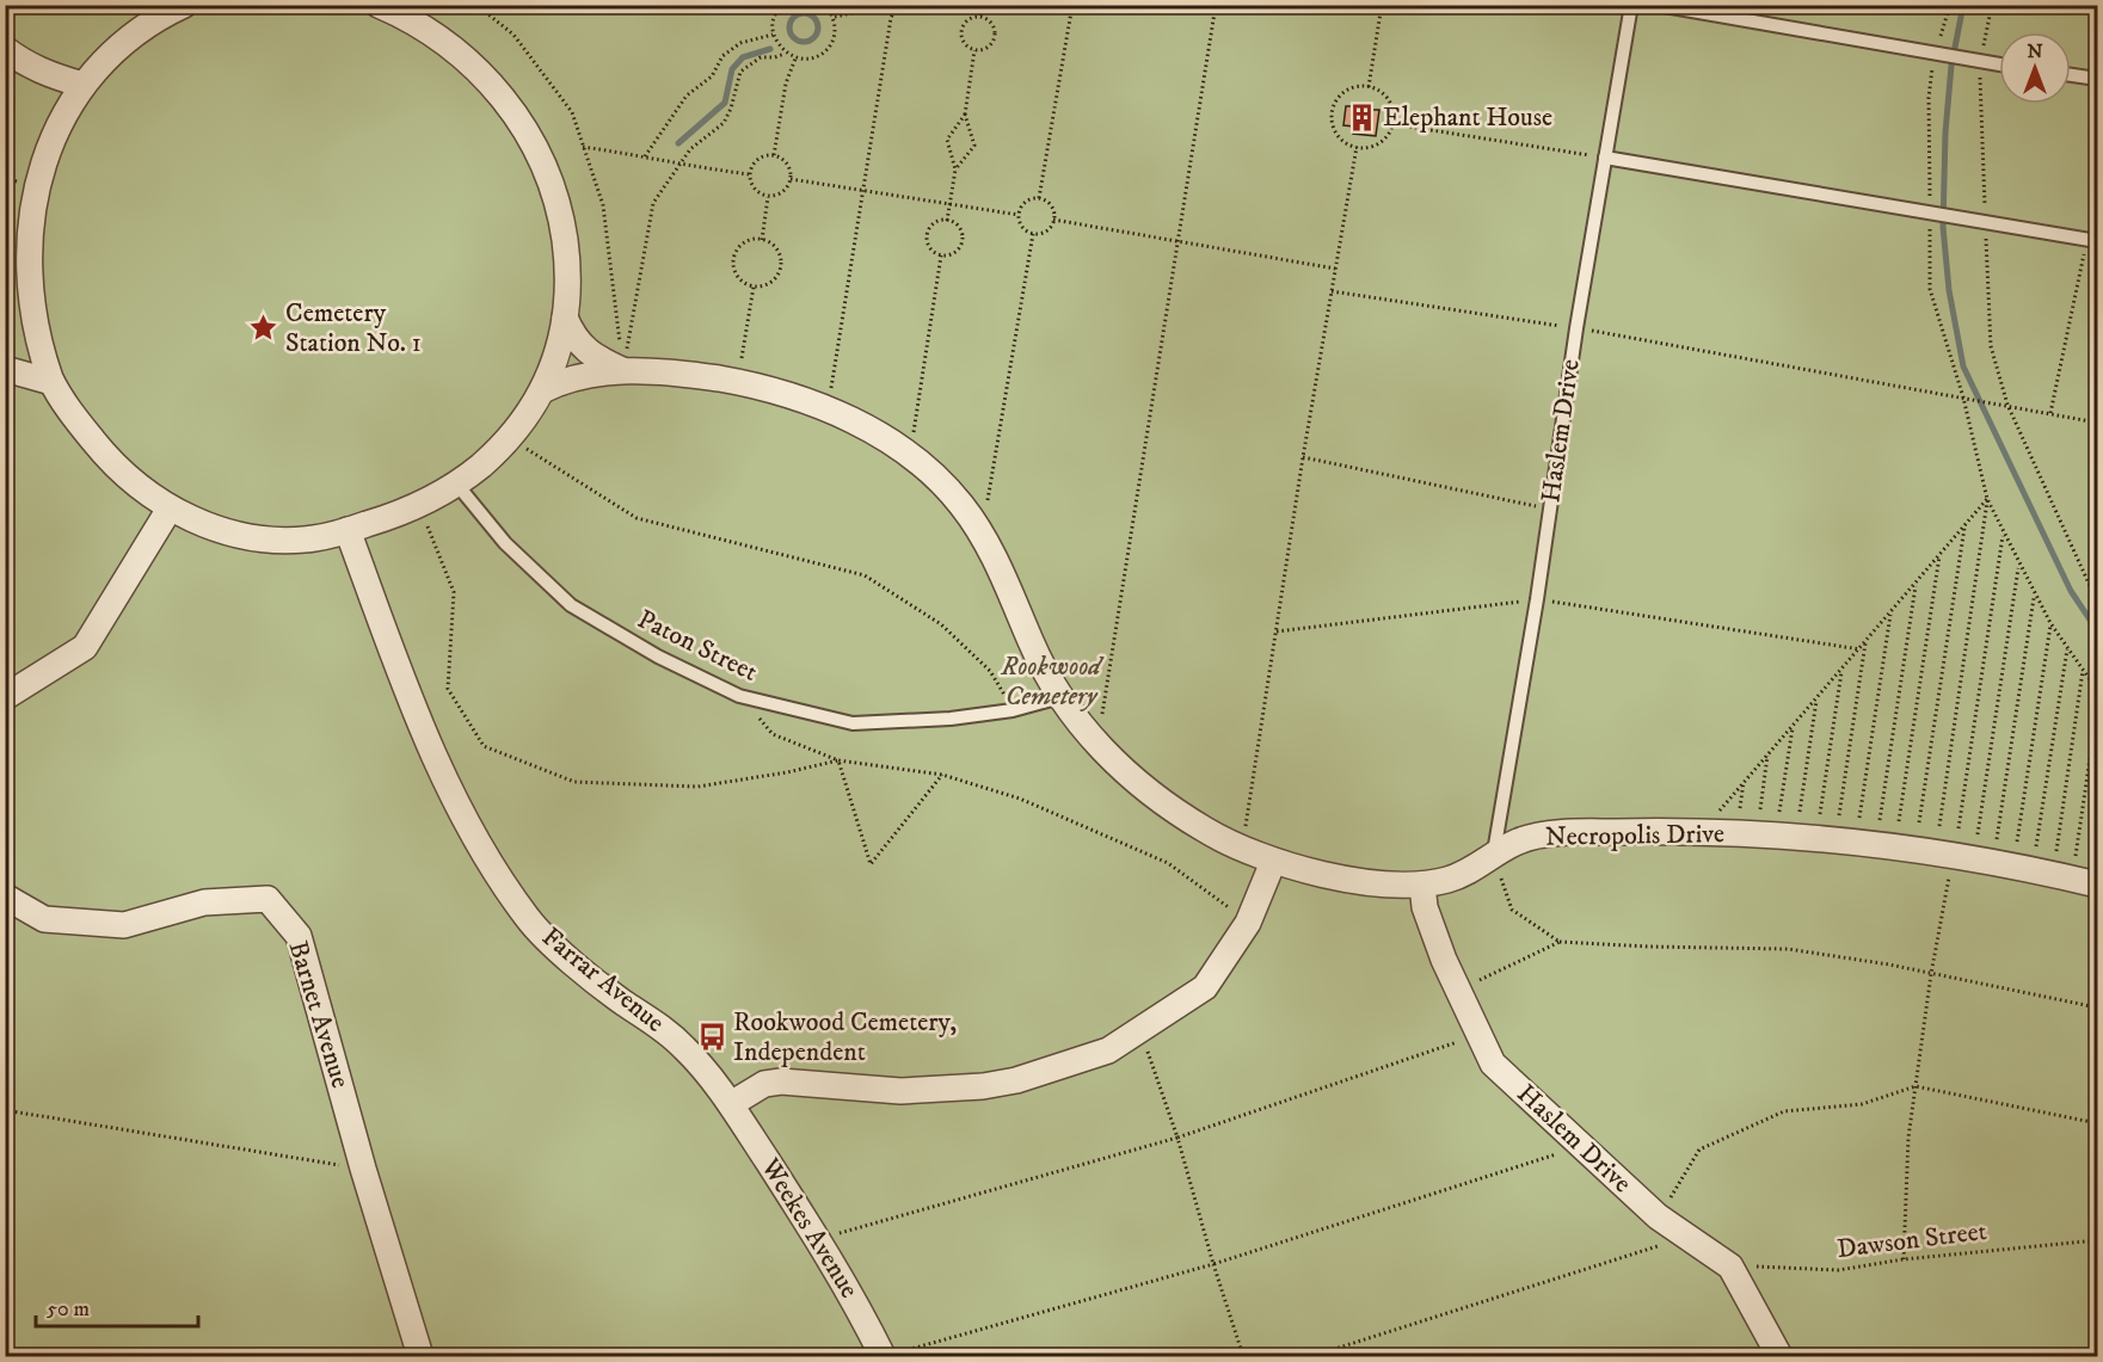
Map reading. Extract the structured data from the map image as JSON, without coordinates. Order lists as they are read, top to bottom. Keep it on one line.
{"streets":{"street":["Haslem Drive","Necropolis Drive","Farrar Avenue","Barnet Avenue","Weekes Avenue"],"lane":["Paton Street"],"path":["Dawson Street"]},"crossings":[["Haslem Drive","Necropolis Drive"],["Haslem Drive","Dawson Street"],["Paton Street","Necropolis Drive"],["Farrar Avenue","Weekes Avenue"]],"parks":["Rookwood Cemetery"],"places":{"building":["Elephant House"],"place":["Cemetery Station No. 1"],"bus stop":["Rookwood Cemetery, Independent"]},"scale_bar":"50 m","north":"top"}
